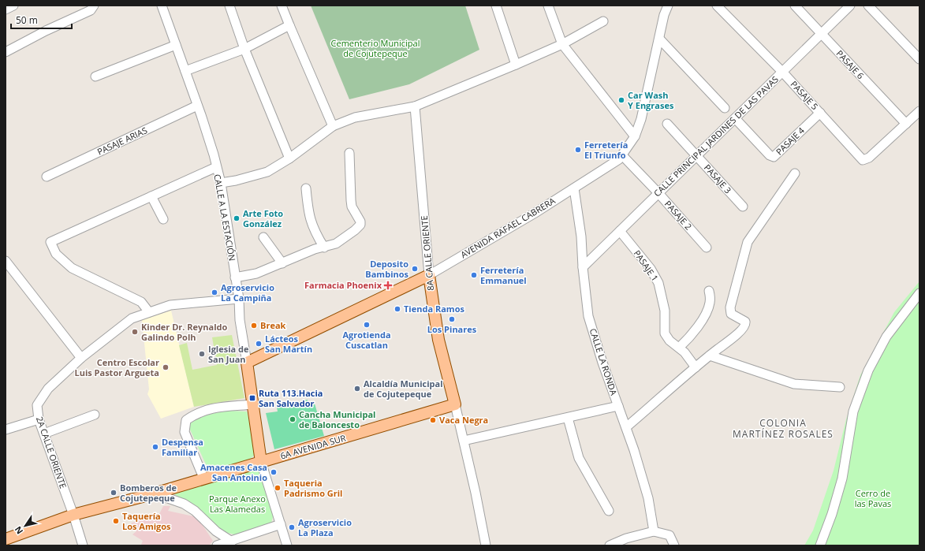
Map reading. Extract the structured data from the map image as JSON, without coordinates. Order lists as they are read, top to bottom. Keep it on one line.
{"streets":{"main road":["AVENIDA RAFAEL CABRERA","8A CALLE ORIENTE","6A AVENIDA SUR"],"street":["PASAJE 6","PASAJE 5","CALLE PRINCIPAL JARDINES DE LAS PAVAS","PASAJE ARIAS","PASAJE 4","PASAJE 3","PASAJE 2","CALLE A LA ESTACIÓN","PASAJE 1","CALLE LA RONDA","2A CALLE ORIENTE"]},"crossings":[["PASAJE 6","PASAJE 5"],["PASAJE 6","CALLE PRINCIPAL JARDINES DE LAS PAVAS"],["PASAJE 5","CALLE PRINCIPAL JARDINES DE LAS PAVAS"],["PASAJE 5","PASAJE 4"],["CALLE PRINCIPAL JARDINES DE LAS PAVAS","PASAJE 4"],["CALLE PRINCIPAL JARDINES DE LAS PAVAS","PASAJE 3"],["CALLE PRINCIPAL JARDINES DE LAS PAVAS","PASAJE 2"],["CALLE PRINCIPAL JARDINES DE LAS PAVAS","PASAJE 1"],["CALLE PRINCIPAL JARDINES DE LAS PAVAS","CALLE LA RONDA"],["PASAJE ARIAS","CALLE A LA ESTACIÓN"],["PASAJE 2","AVENIDA RAFAEL CABRERA"],["CALLE A LA ESTACIÓN","AVENIDA RAFAEL CABRERA"],["CALLE A LA ESTACIÓN","2A CALLE ORIENTE"],["AVENIDA RAFAEL CABRERA","8A CALLE ORIENTE"],["AVENIDA RAFAEL CABRERA","CALLE LA RONDA"],["8A CALLE ORIENTE","6A AVENIDA SUR"],["6A AVENIDA SUR","2A CALLE ORIENTE"]],"districts":["COLONIA MARTÍNEZ ROSALES"],"parks":["Cementerio Municipal de Cojutepeque","Cerro de las Pavas","Parque Anexo Las Alamedas"],"places":{"other":["Car Wash Y Engrases","Ferretería El Triunfo","Arte Foto González","Deposito Bambinos","Ferretería Emmanuel","Agroservicio La Campiña","Tienda Ramos","Los Pinares","Agrotienda Cuscatlan","Break","Kinder Dr. Reynaldo Galindo Polh","Lácteos San Martín","Iglesia de San Juan","Centro Escolar Luis Pastor Argueta","Alcaldía Municipal de Cojutepeque","Cancha Municipal de Baloncesto","Vaca Negra","Despensa Familiar","Amacenes Casa San Antoinio","Taqueria Padrismo Gril","Bomberos de Cojutepeque","Taquería Los Amigos","Agroservicio La Plaza"],"health":["Farmacia Phoenix"],"transit":["Ruta 113.Hacia San Salvador"]},"scale_bar":"50 m","north":"bottom left"}
